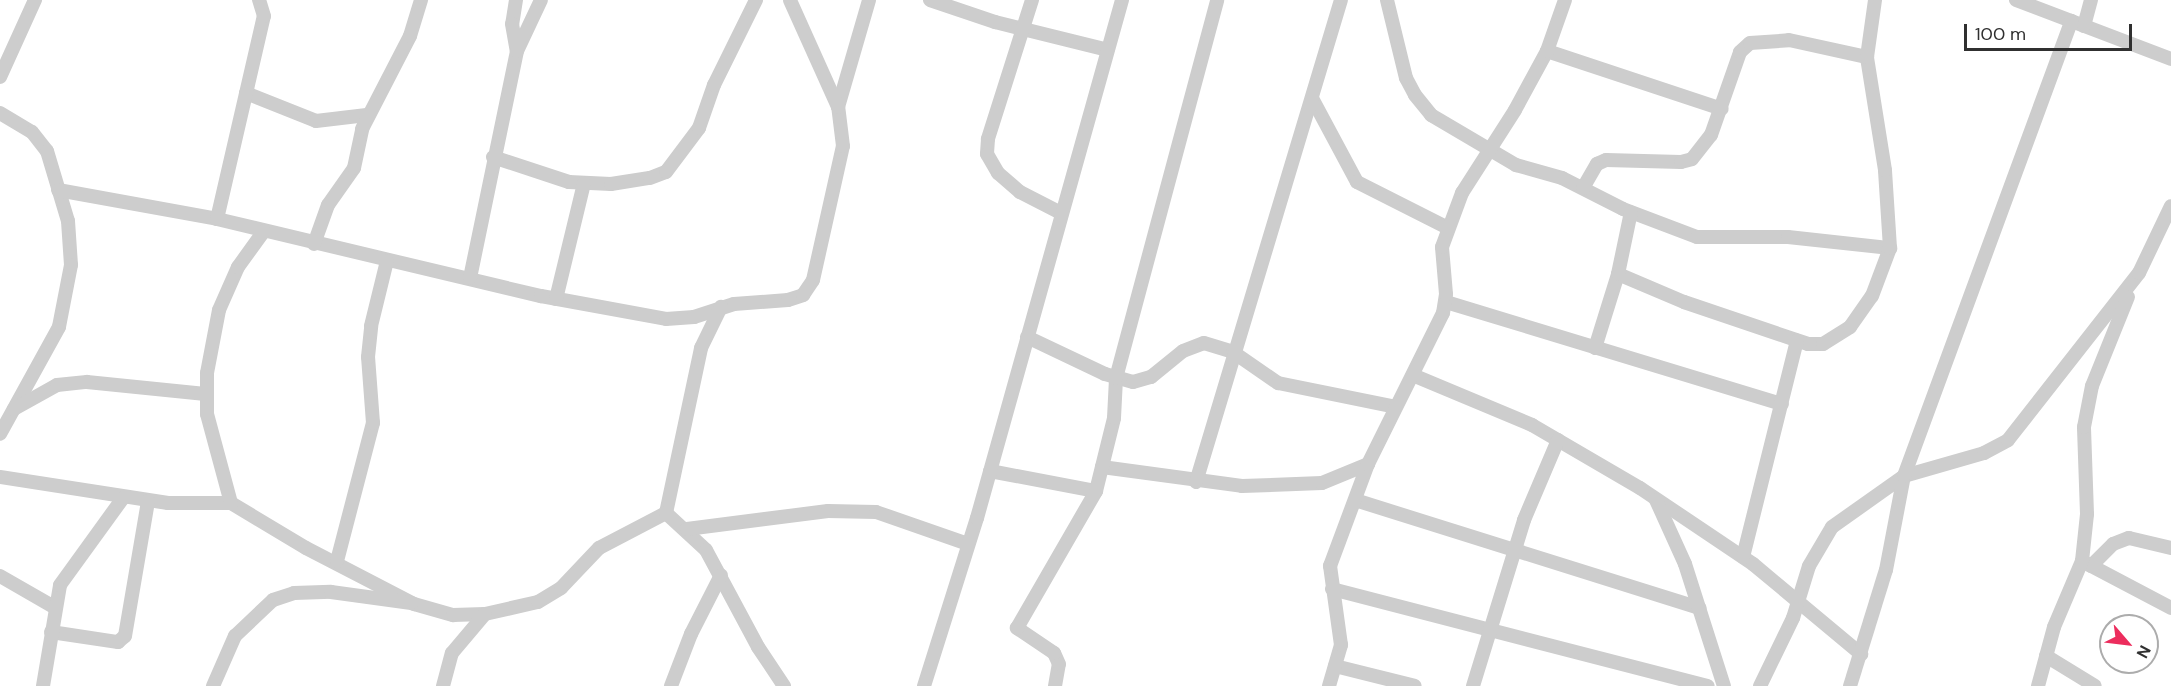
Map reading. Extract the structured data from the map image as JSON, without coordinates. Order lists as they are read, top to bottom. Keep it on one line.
{"scale_bar":"100 m","north":"bottom right"}
